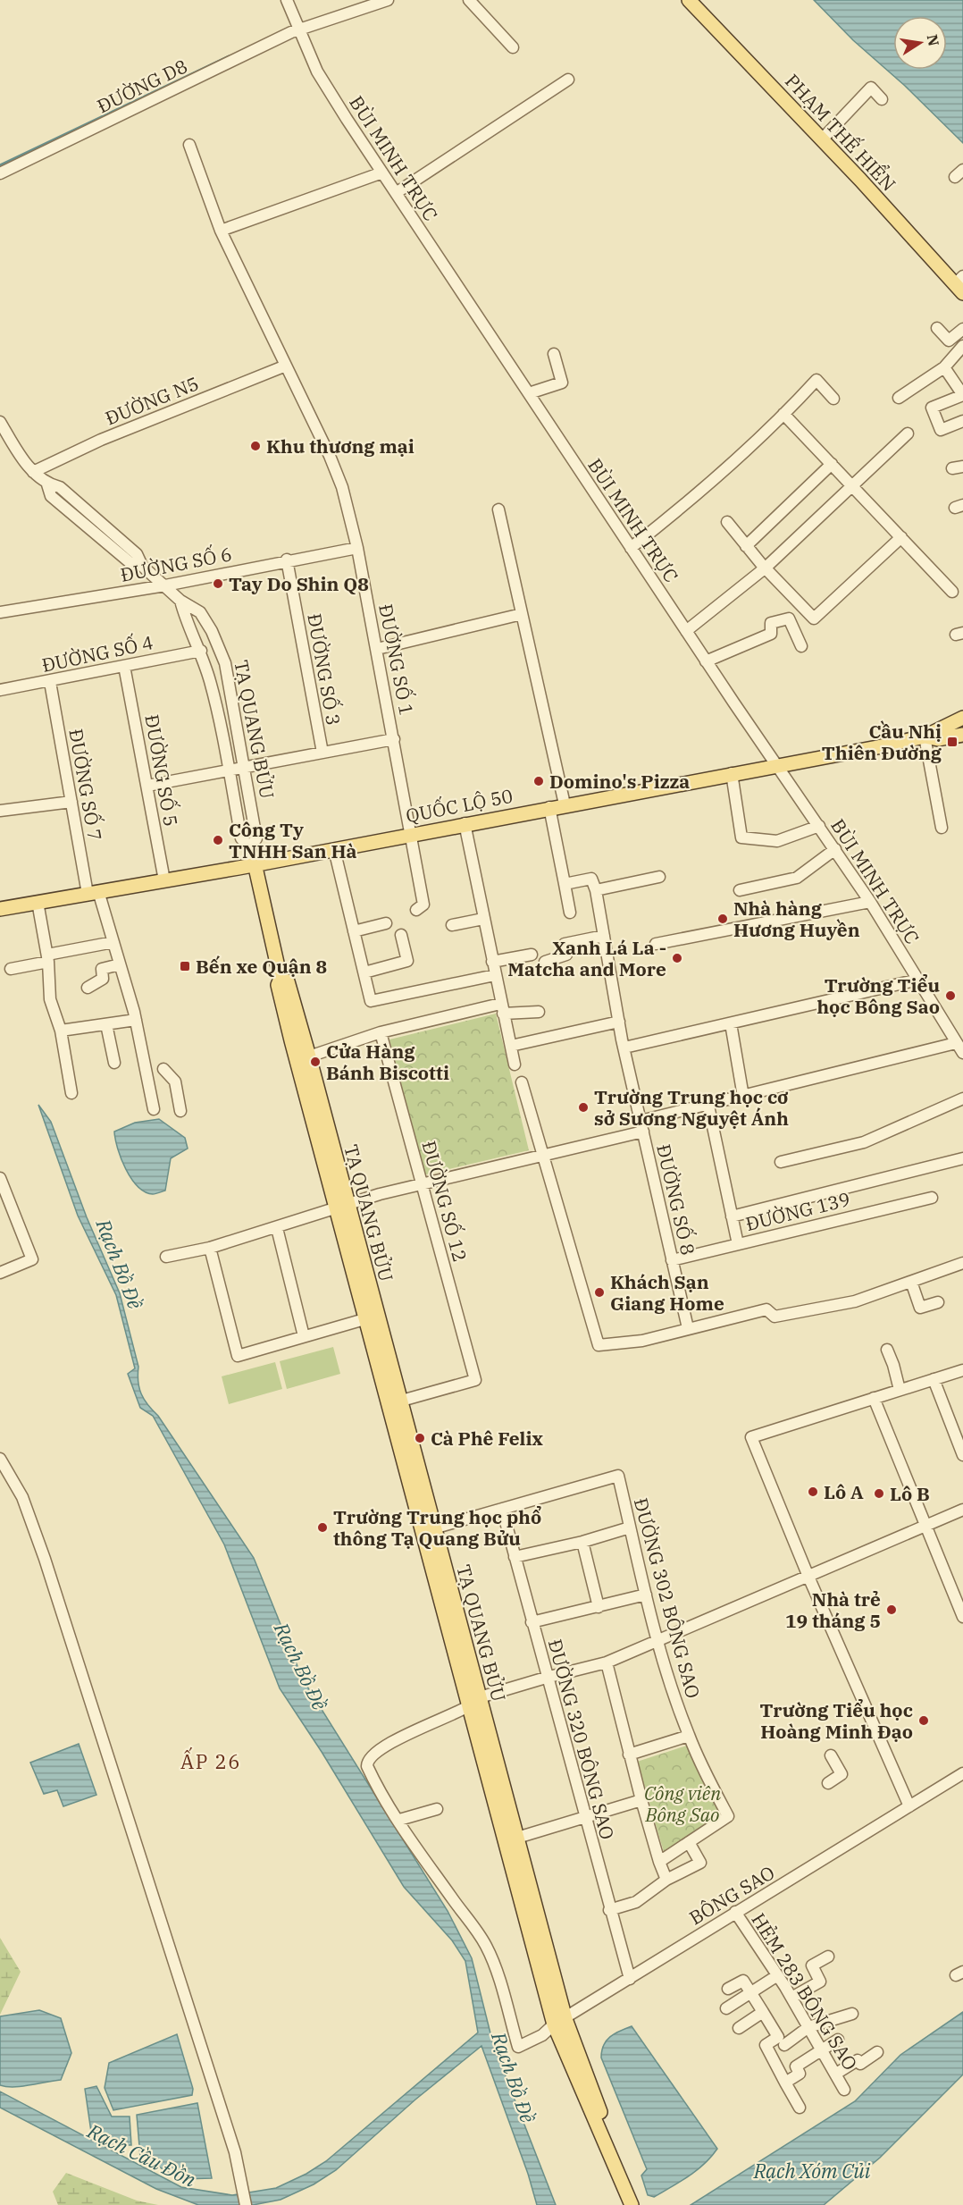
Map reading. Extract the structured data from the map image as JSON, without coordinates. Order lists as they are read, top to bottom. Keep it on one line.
{"streets":{"main road":["PHẠM THẾ HIỂN","TẠ QUANG BỬU","QUỐC LỘ 50"],"street":["ĐƯỜNG D8","BÙI MINH TRỰC","ĐƯỜNG N5","ĐƯỜNG SỐ 6","ĐƯỜNG SỐ 4","ĐƯỜNG SỐ 1","ĐƯỜNG SỐ 3","ĐƯỜNG SỐ 5","ĐƯỜNG SỐ 7","ĐƯỜNG SỐ 8","ĐƯỜNG SỐ 12","ĐƯỜNG 139","ĐƯỜNG 302 BÔNG SAO","ĐƯỜNG 320 BÔNG SAO","BÔNG SAO","HẺM 283 BÔNG SAO"]},"crossings":[["ĐƯỜNG D8","BÙI MINH TRỰC"],["BÙI MINH TRỰC","QUỐC LỘ 50"],["ĐƯỜNG N5","ĐƯỜNG SỐ 1"],["ĐƯỜNG N5","TẠ QUANG BỬU"],["ĐƯỜNG SỐ 6","ĐƯỜNG SỐ 1"],["ĐƯỜNG SỐ 6","ĐƯỜNG SỐ 3"],["ĐƯỜNG SỐ 6","TẠ QUANG BỬU"],["ĐƯỜNG SỐ 4","TẠ QUANG BỬU"],["ĐƯỜNG SỐ 4","ĐƯỜNG SỐ 5"],["ĐƯỜNG SỐ 4","ĐƯỜNG SỐ 7"],["ĐƯỜNG SỐ 1","QUỐC LỘ 50"],["TẠ QUANG BỬU","QUỐC LỘ 50"],["TẠ QUANG BỬU","ĐƯỜNG SỐ 12"],["TẠ QUANG BỬU","BÔNG SAO"],["ĐƯỜNG SỐ 5","QUỐC LỘ 50"],["ĐƯỜNG SỐ 7","QUỐC LỘ 50"],["ĐƯỜNG SỐ 8","ĐƯỜNG 139"],["ĐƯỜNG 302 BÔNG SAO","ĐƯỜNG 320 BÔNG SAO"],["ĐƯỜNG 320 BÔNG SAO","BÔNG SAO"],["BÔNG SAO","HẺM 283 BÔNG SAO"]],"districts":["ẤP 26"],"water":["Rạch Bồ Đề","Rạch Cầu Đồn","Rạch Xóm Củi"],"parks":["Công viên Bông Sao"],"places":{"other":["Khu thương mại","Tay Do Shin Q8","Domino's Pizza","Công Ty TNHH San Hà","Nhà hàng Hương Huyền","Xanh Lá La - Matcha and More","Trường Tiểu học Bông Sao","Cửa Hàng Bánh Biscotti","Trường Trung học cơ sở Sương Nguyệt Ánh","Khách Sạn Giang Home","Cà Phê Felix","Lô A","Lô B","Trường Trung học phổ thông Tạ Quang Bửu","Nhà trẻ 19 tháng 5","Trường Tiểu học Hoàng Minh Đạo"],"transit":["Cầu Nhị Thiên Đường","Bến xe Quận 8"]},"north":"right"}
